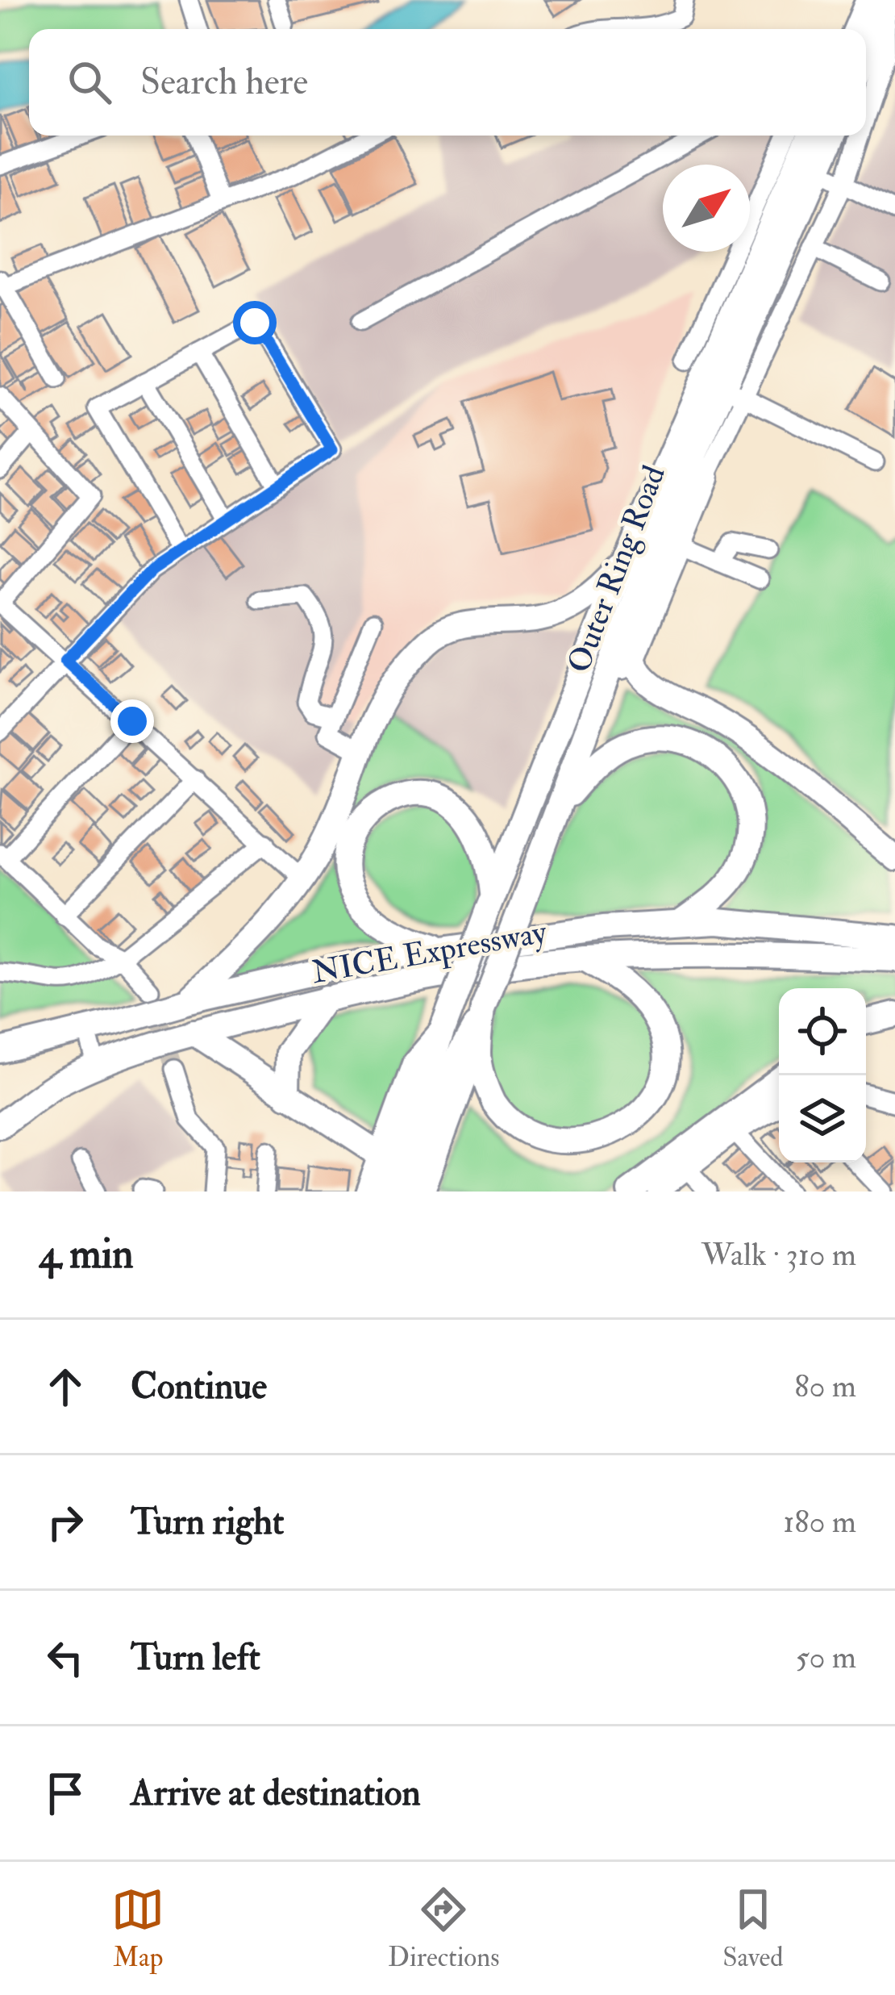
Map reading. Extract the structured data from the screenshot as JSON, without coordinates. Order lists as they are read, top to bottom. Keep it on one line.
{"streets":{"highway":["Outer Ring Road","NICE Expressway"]},"north":"top right","page":{"search":"Search here","heading":["4 min","Walk · 310 m"],"list":[["Continue","80 m"],["Turn right","180 m"],["Turn left","50 m"],"Arrive at destination"],"nav":["Map","Directions","Saved"]}}
